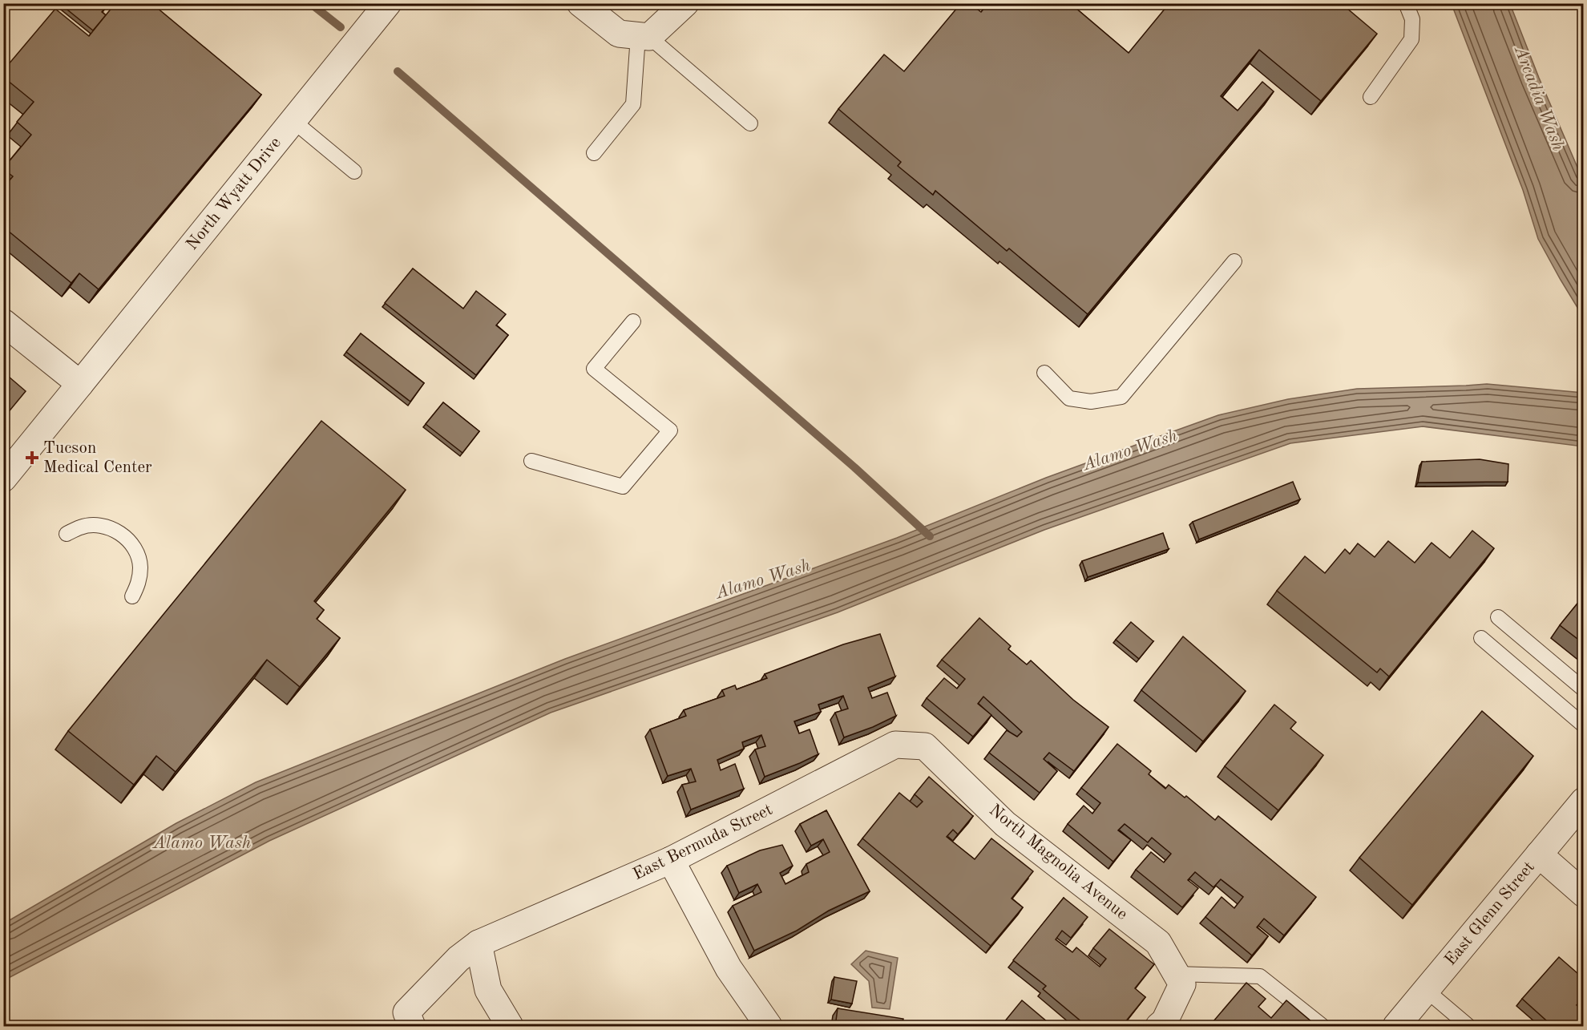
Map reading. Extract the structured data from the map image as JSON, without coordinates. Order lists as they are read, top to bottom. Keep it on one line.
{"streets":{"street":["North Wyatt Drive","East Bermuda Street","North Magnolia Avenue","East Glenn Street"]},"crossings":[["East Bermuda Street","North Magnolia Avenue"]],"water":["Arcadia Wash","Alamo Wash"],"places":{"health":["Tucson Medical Center"]}}
